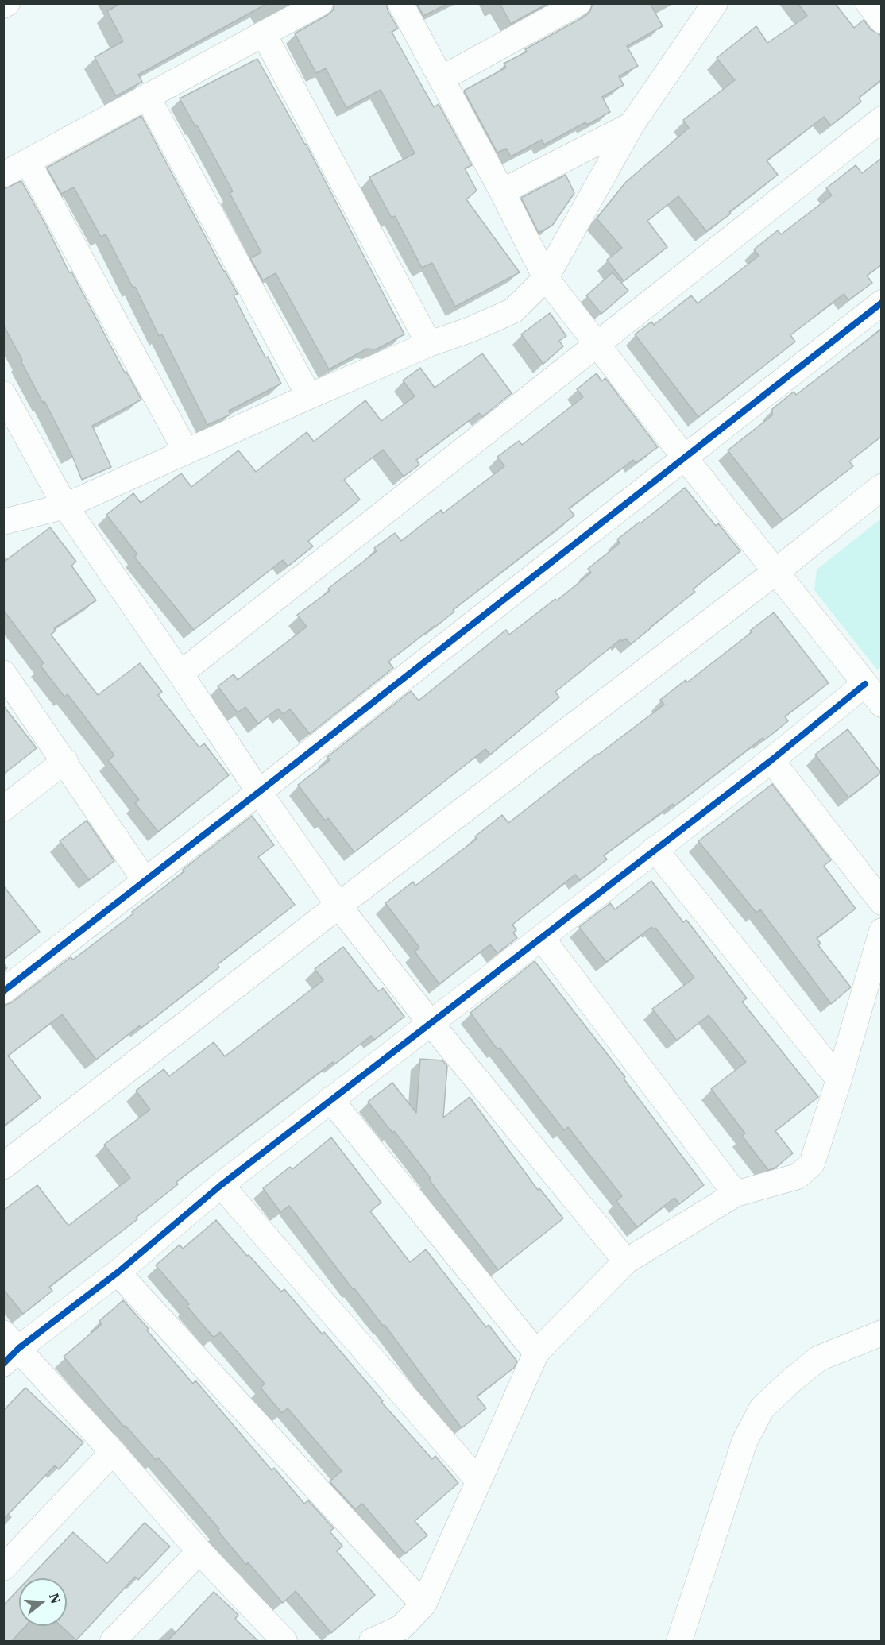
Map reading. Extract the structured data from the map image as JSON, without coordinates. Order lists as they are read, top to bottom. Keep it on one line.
{"north":"right"}
